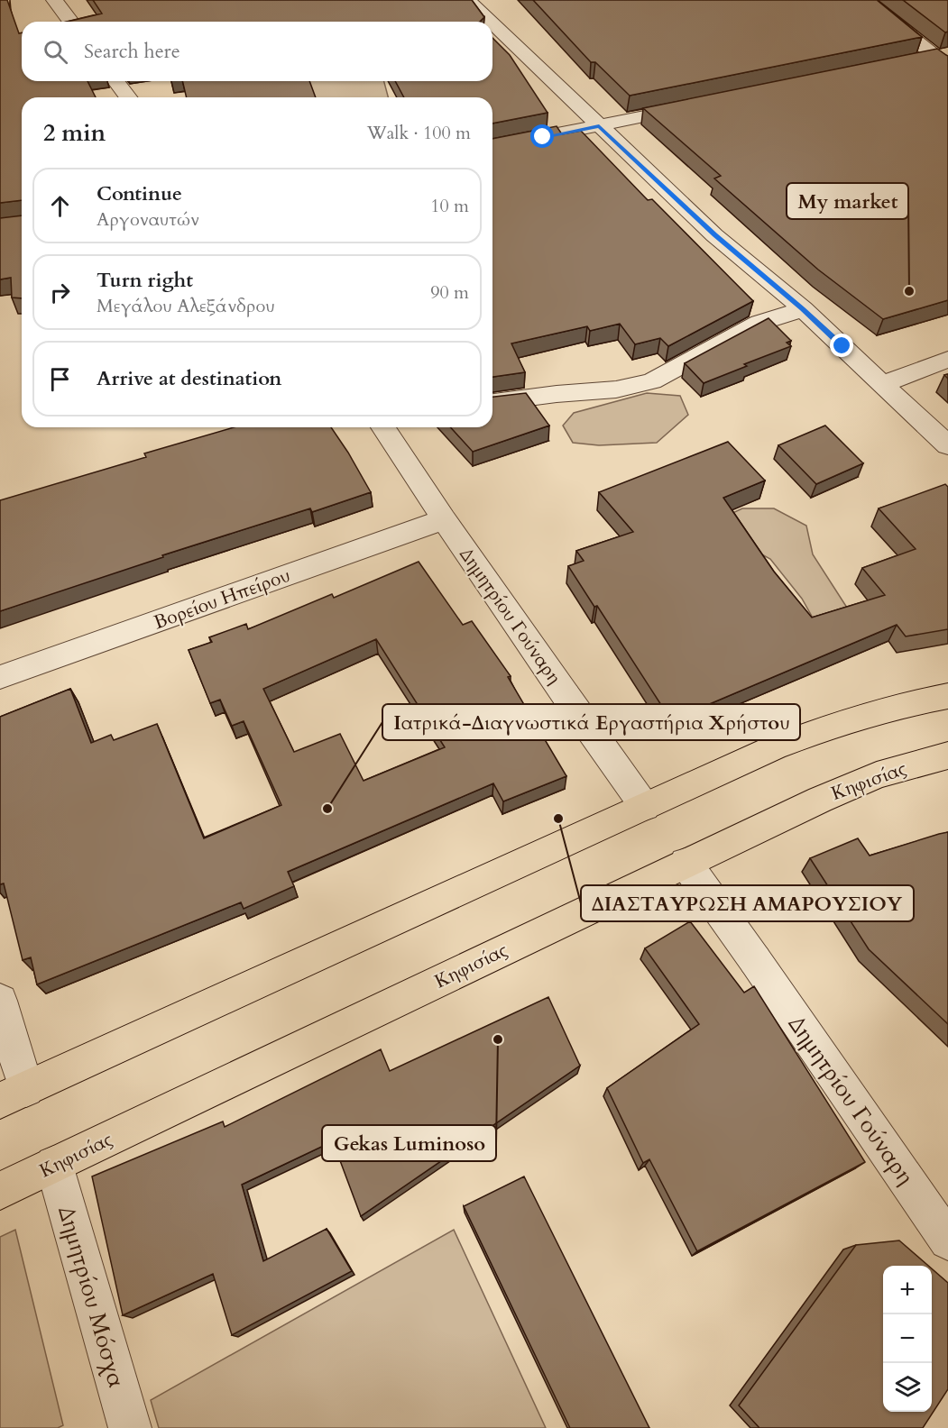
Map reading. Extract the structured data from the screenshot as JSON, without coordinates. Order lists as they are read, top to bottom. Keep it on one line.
{"streets":{"main road":["Κηφισίας"],"street":["Βορείου Ηπείρου","Δημητρίου Γούναρη","Δημητρίου Μόσχα"]},"crossings":[["Βορείου Ηπείρου","Δημητρίου Γούναρη"],["Δημητρίου Γούναρη","Κηφισίας"],["Κηφισίας","Δημητρίου Μόσχα"]],"places":["My market","Ιατρικά-Διαγνωστικά Εργαστήρια Χρήστου","ΔΙΑΣΤΑΥΡΩΣΗ ΑΜΑΡΟΥΣΙΟΥ","Gekas Luminoso"],"page":{"search":"Search here","heading":["2 min","Walk · 100 m"],"list":[["Continue","Αργοναυτών","10 m"],["Turn right","Μεγάλου Αλεξάνδρου","90 m"],"Arrive at destination"],"map_buttons":["+","−"]}}
